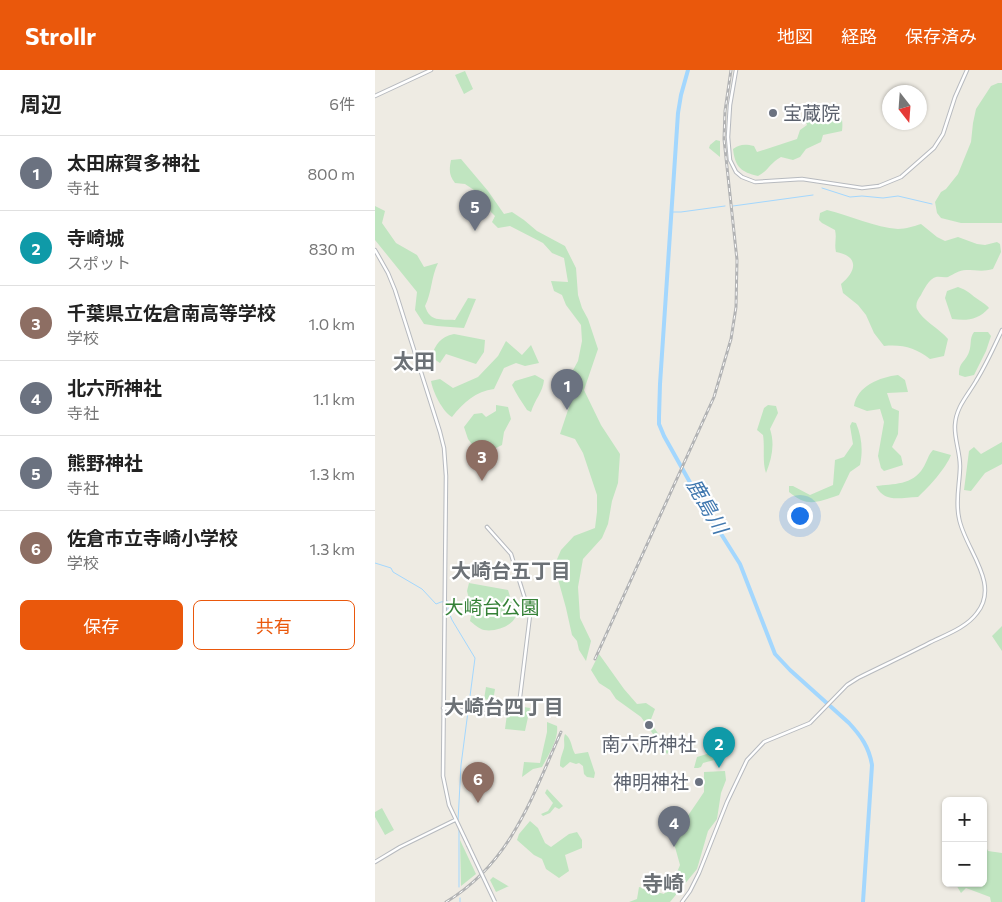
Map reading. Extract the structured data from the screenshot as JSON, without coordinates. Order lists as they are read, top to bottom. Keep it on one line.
{"districts":["太田","大崎台五丁目","大崎台四丁目","寺崎"],"water":["鹿島川"],"parks":["大崎台公園"],"places":["宝蔵院","南六所神社","神明神社"],"north":"bottom","page":{"header":"Strollr","nav":["地図","経路","保存済み"],"heading":["周辺","6件"],"list":[{"mark":"1","name":"太田麻賀多神社","note":"寺社","value":"800 m"},{"mark":"2","name":"寺崎城","note":"スポット","value":"830 m"},{"mark":"3","name":"千葉県立佐倉南高等学校","note":"学校","value":"1.0 km"},{"mark":"4","name":"北六所神社","note":"寺社","value":"1.1 km"},{"mark":"5","name":"熊野神社","note":"寺社","value":"1.3 km"},{"mark":"6","name":"佐倉市立寺崎小学校","note":"学校","value":"1.3 km"}],"pins":["5","1","3","2","6","4"],"buttons":["保存","共有"],"map_buttons":["+","−"]}}
